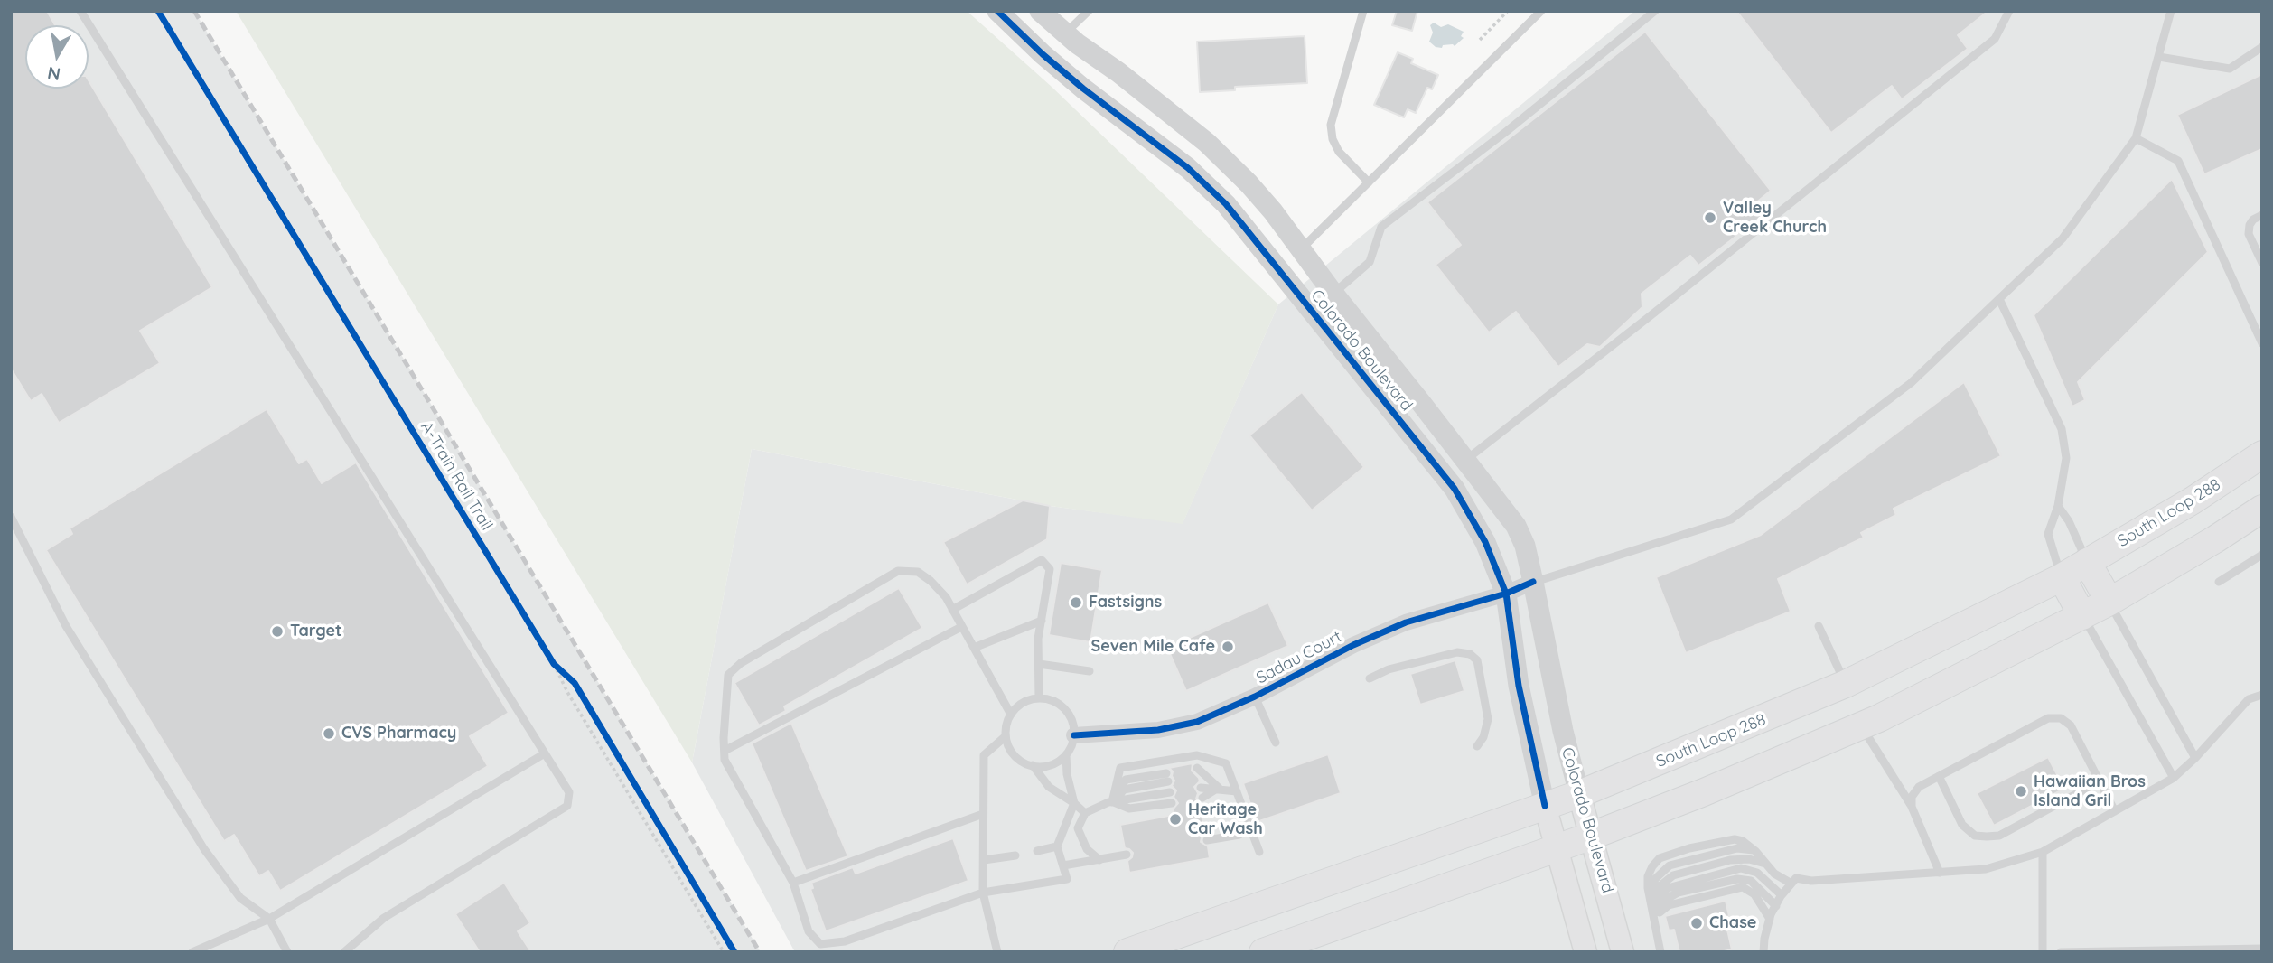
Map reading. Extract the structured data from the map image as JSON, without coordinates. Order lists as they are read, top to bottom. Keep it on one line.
{"streets":{"highway":["South Loop 288"],"main road":["Colorado Boulevard"],"street":["Sadau Court"],"cycle path":["A-Train Rail Trail"]},"crossings":[["Colorado Boulevard","South Loop 288"],["Colorado Boulevard","Sadau Court"]],"places":["Valley Creek Church","Fastsigns","Target","Seven Mile Cafe","CVS Pharmacy","Hawaiian Bros Island Gril","Heritage Car Wash","Chase"],"north":"bottom"}
